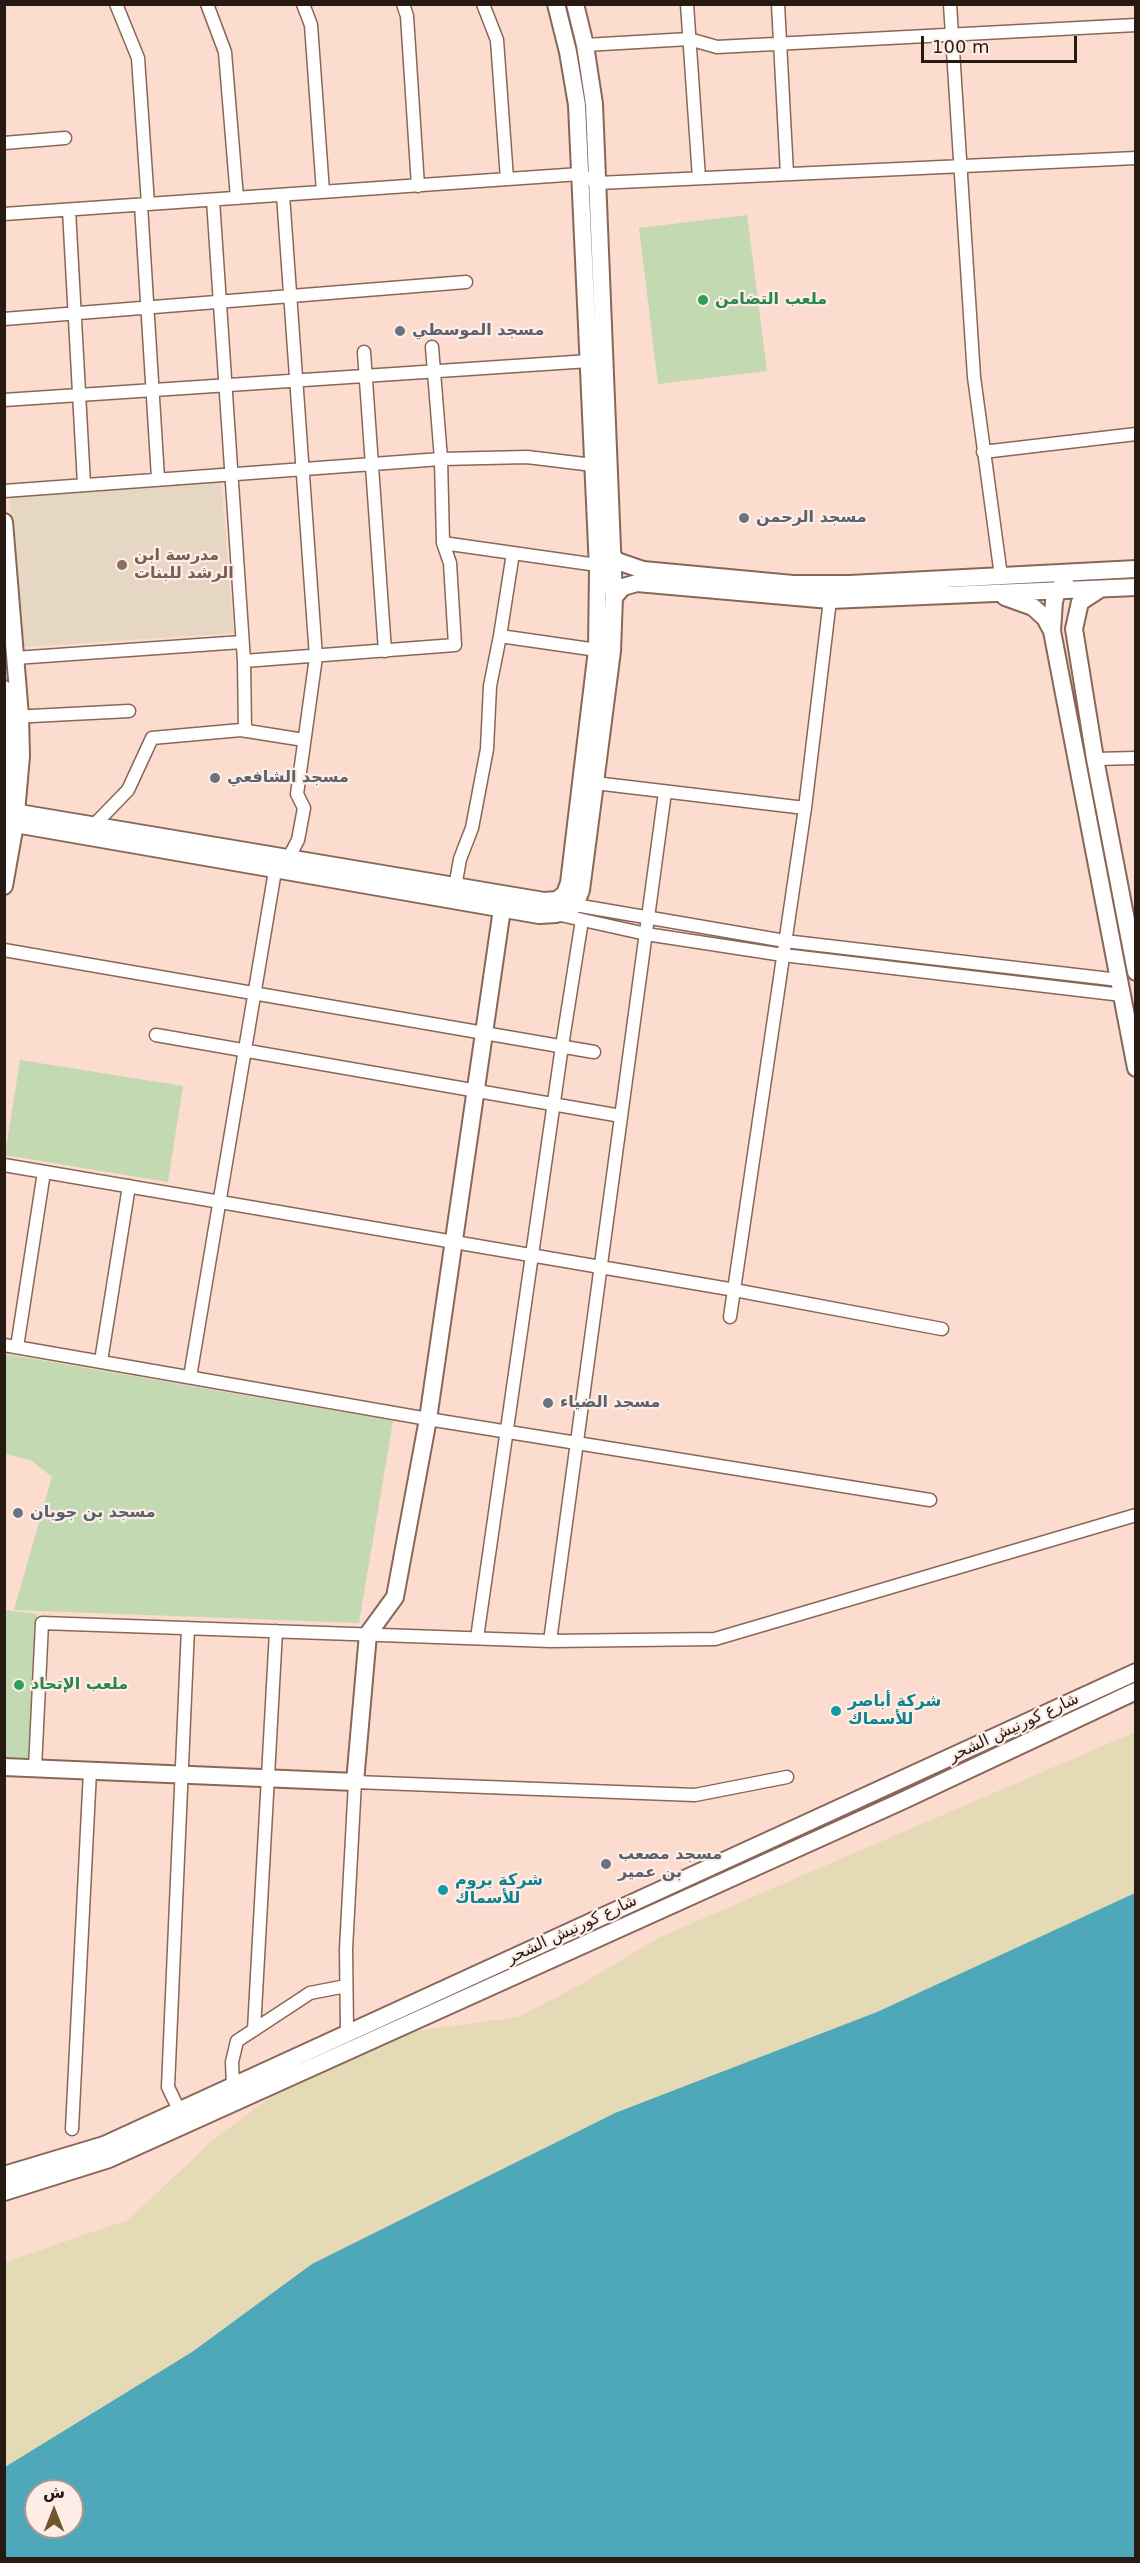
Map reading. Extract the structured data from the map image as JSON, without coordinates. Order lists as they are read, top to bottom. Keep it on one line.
{"streets":{"street":["شارع كورنيش الشحر"]},"places":["ملعب التضامن","مسجد الموسطي","مسجد الرحمن","مدرسة ابن الرشد للبنات","مسجد الشافعي","مسجد الضياء","مسجد بن جوبان","ملعب الإتحاد","شركة أباصر للأسماك","مسجد مصعب بن عمير","شركة بروم للأسماك"],"scale_bar":"100 m","north":"top"}
